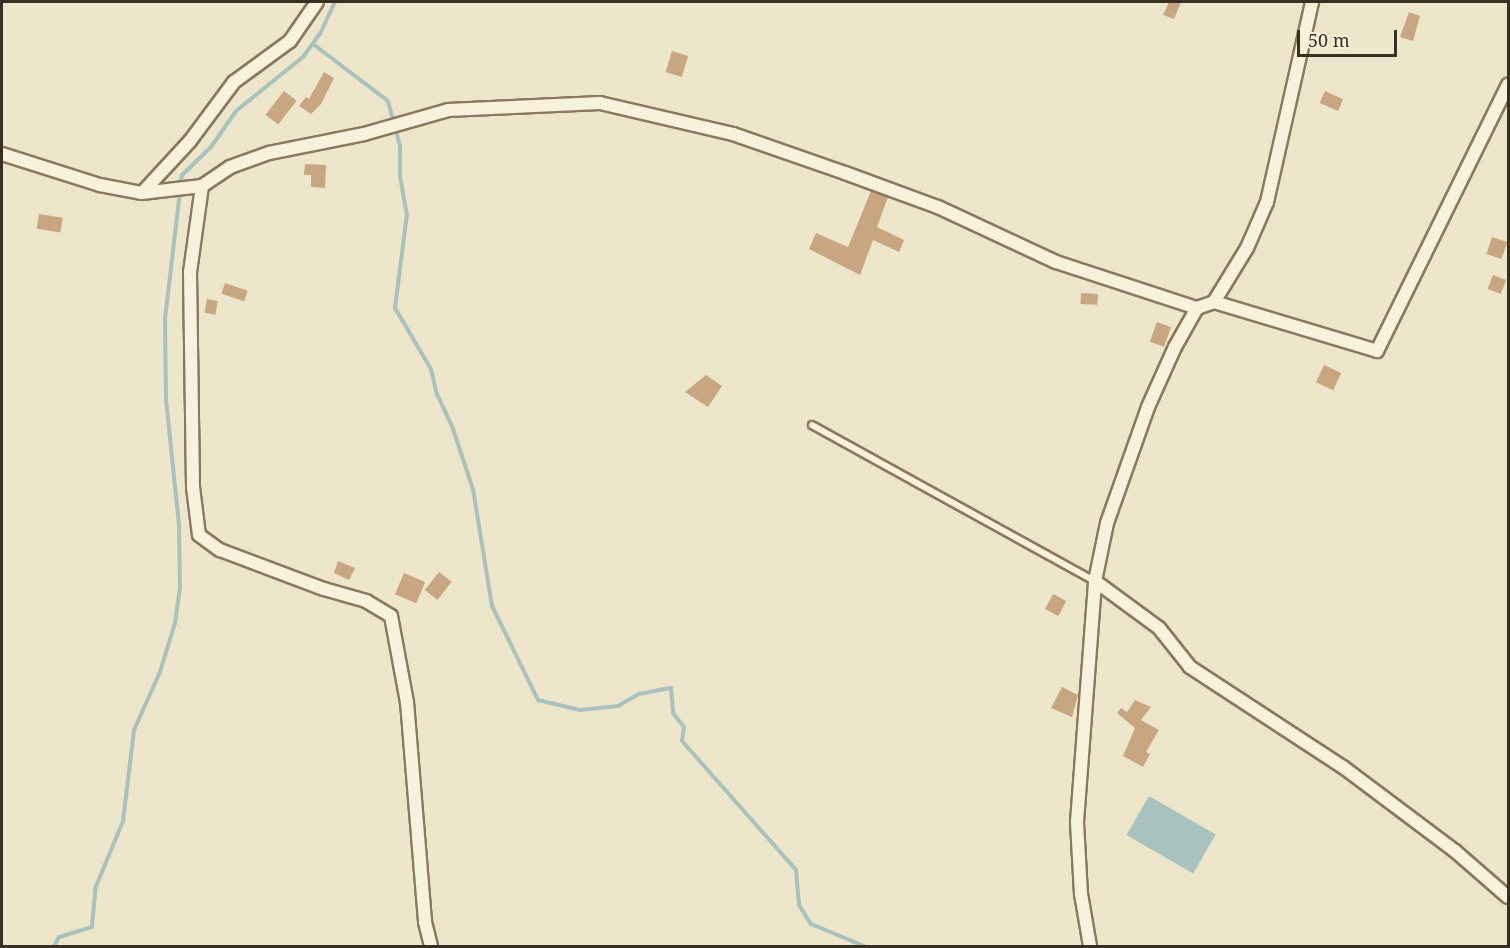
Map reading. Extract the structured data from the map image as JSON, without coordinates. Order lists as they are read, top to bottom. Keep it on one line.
{"scale_bar":"50 m"}
